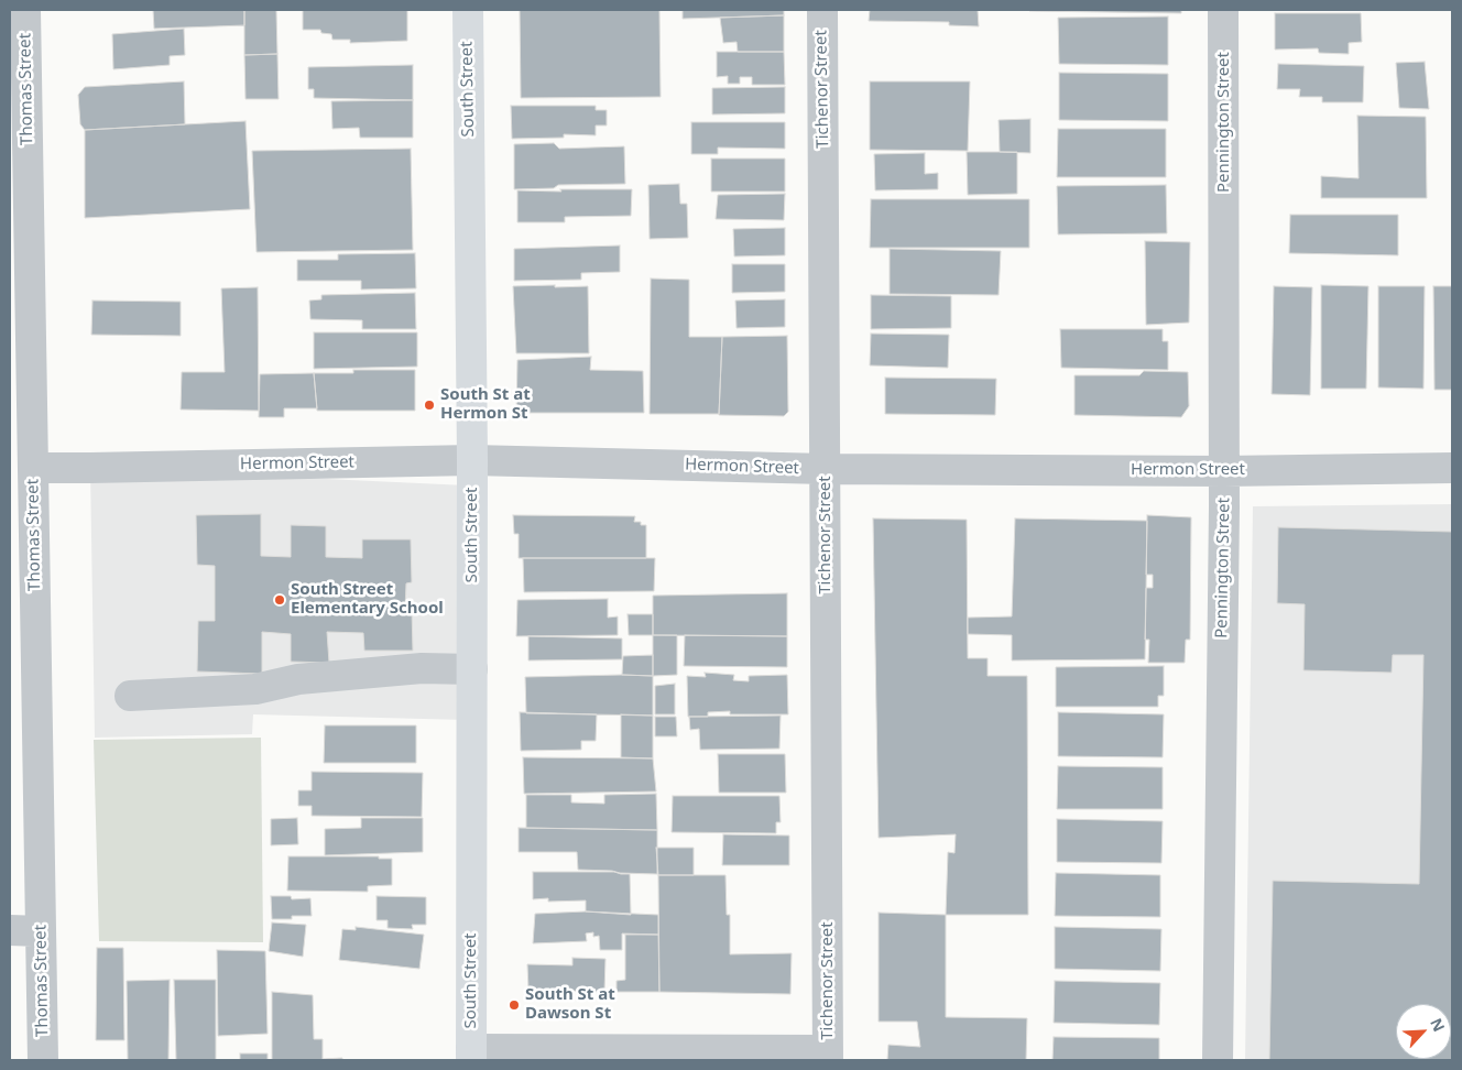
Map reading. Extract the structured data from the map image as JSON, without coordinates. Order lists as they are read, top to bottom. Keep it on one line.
{"streets":{"main road":["South Street"],"street":["Thomas Street","Tichenor Street","Pennington Street","Hermon Street"]},"crossings":[["Thomas Street","Hermon Street"],["South Street","Hermon Street"],["Tichenor Street","Hermon Street"],["Pennington Street","Hermon Street"]],"places":["South St at Hermon St","South Street Elementary School","South St at Dawson St"],"north":"top right"}
